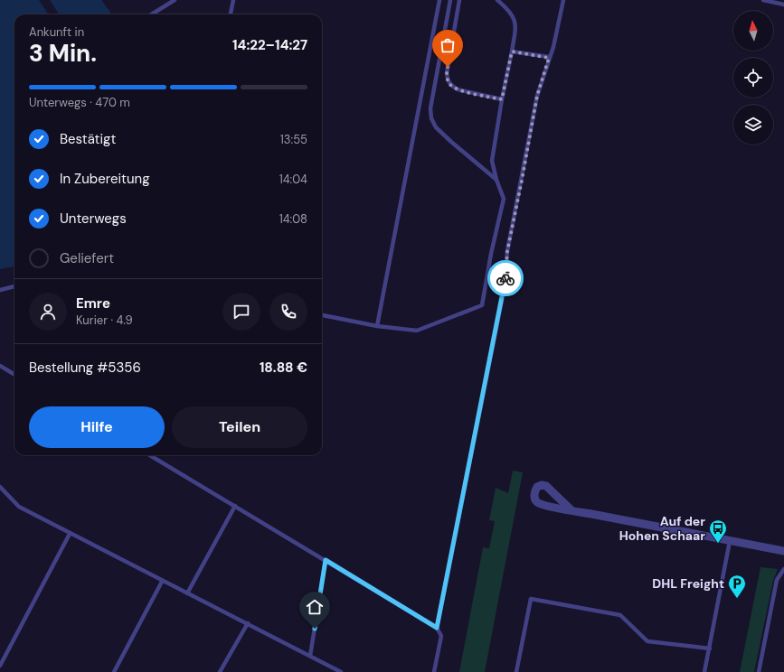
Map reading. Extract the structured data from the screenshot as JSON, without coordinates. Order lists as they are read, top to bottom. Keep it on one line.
{"places":{"bus stop":["Auf der Hohen Schaar"],"parking":["DHL Freight"]},"north":"top","page":{"heading":["3 Min.","Ankunft in","14:22–14:27"],"panel":["Emre","Kurier · 4.9","Bestellung #5356","18.88 €"],"bar":"Unterwegs · 470 m","list":[["Bestätigt","13:55"],["In Zubereitung","14:04"],["Unterwegs","14:08"],"Geliefert"],"buttons":["Hilfe","Teilen"]}}
